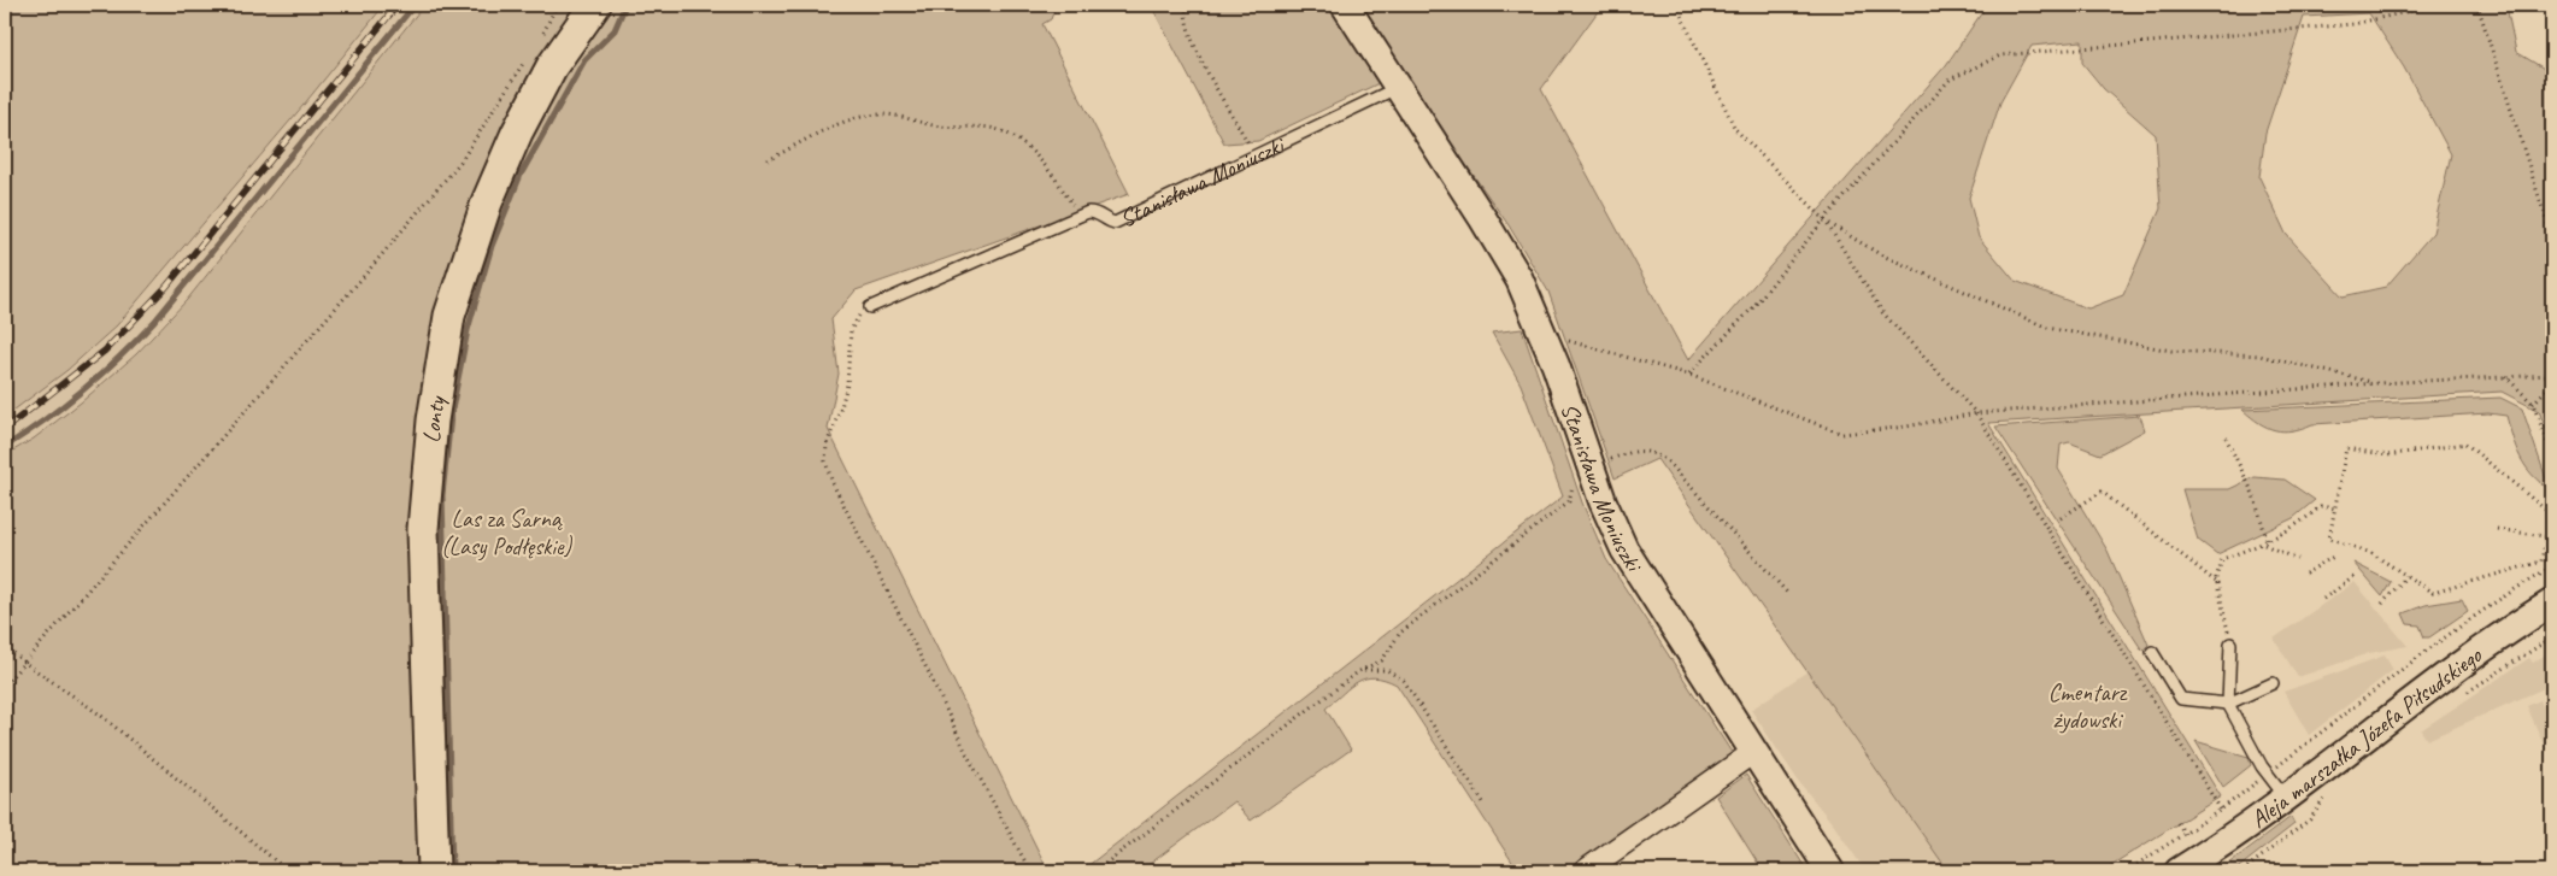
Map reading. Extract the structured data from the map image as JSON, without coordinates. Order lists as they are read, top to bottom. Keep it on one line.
{"streets":{"main road":["Lonty"],"street":["Stanisława Moniuszki","Aleja marszałka Józefa Piłsudskiego"]},"parks":["Las za Sarną (Lasy Podłęskie)","Cmentarz żydowski"]}
